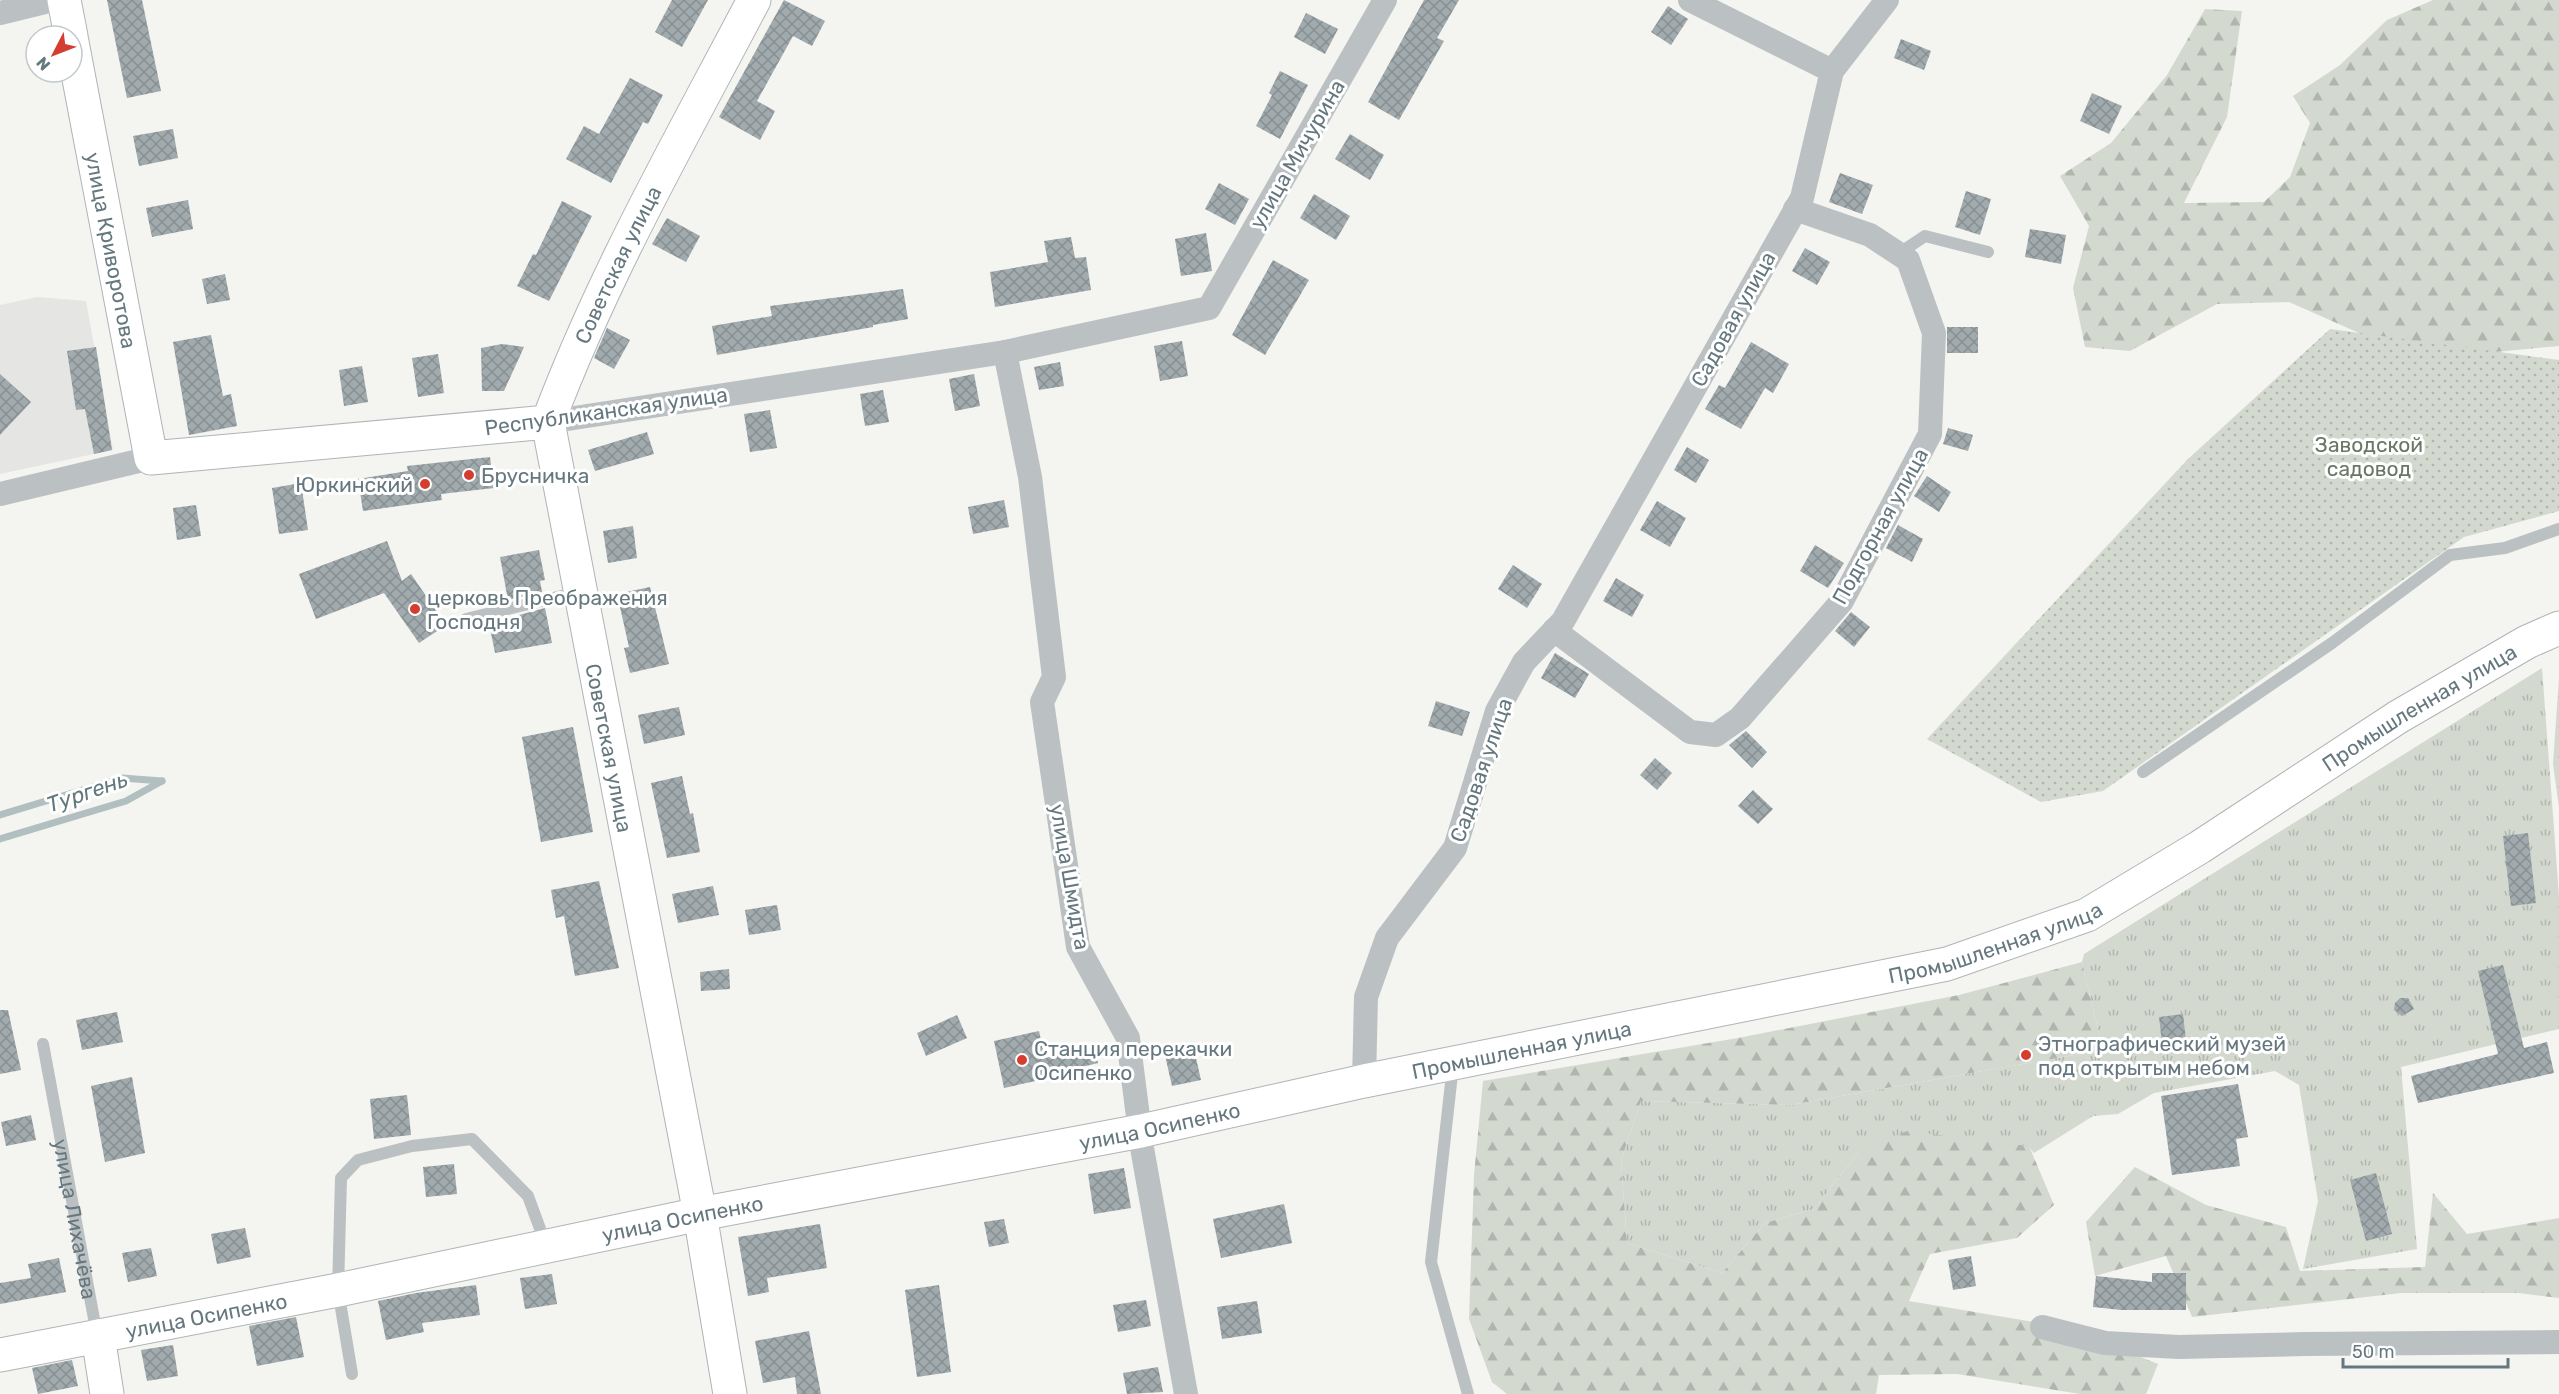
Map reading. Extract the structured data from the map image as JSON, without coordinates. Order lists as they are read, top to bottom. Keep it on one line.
{"streets":{"main road":["улица Криворотова","Советская улица","Республиканская улица","Промышленная улица","улица Осипенко","улица Лихачёва"],"street":["улица Мичурина","Садовая улица","Подгорная улица","улица Шмидта"]},"crossings":[["улица Мичурина","Республиканская улица"],["улица Криворотова","Республиканская улица"],["Советская улица","Республиканская улица"],["Советская улица","улица Осипенко"],["Садовая улица","Подгорная улица"],["Садовая улица","Промышленная улица"],["Садовая улица","улица Осипенко"],["Республиканская улица","улица Шмидта"],["Промышленная улица","улица Осипенко"],["улица Шмидта","улица Осипенко"],["улица Осипенко","улица Лихачёва"]],"water":["Тургень"],"parks":["Заводской садовод"],"places":["Брусничка","Юркинский","церковь Преображения Господня","Этнографический музей под открытым небом","Станция перекачки Осипенко"],"scale_bar":"50 m","north":"bottom left"}
